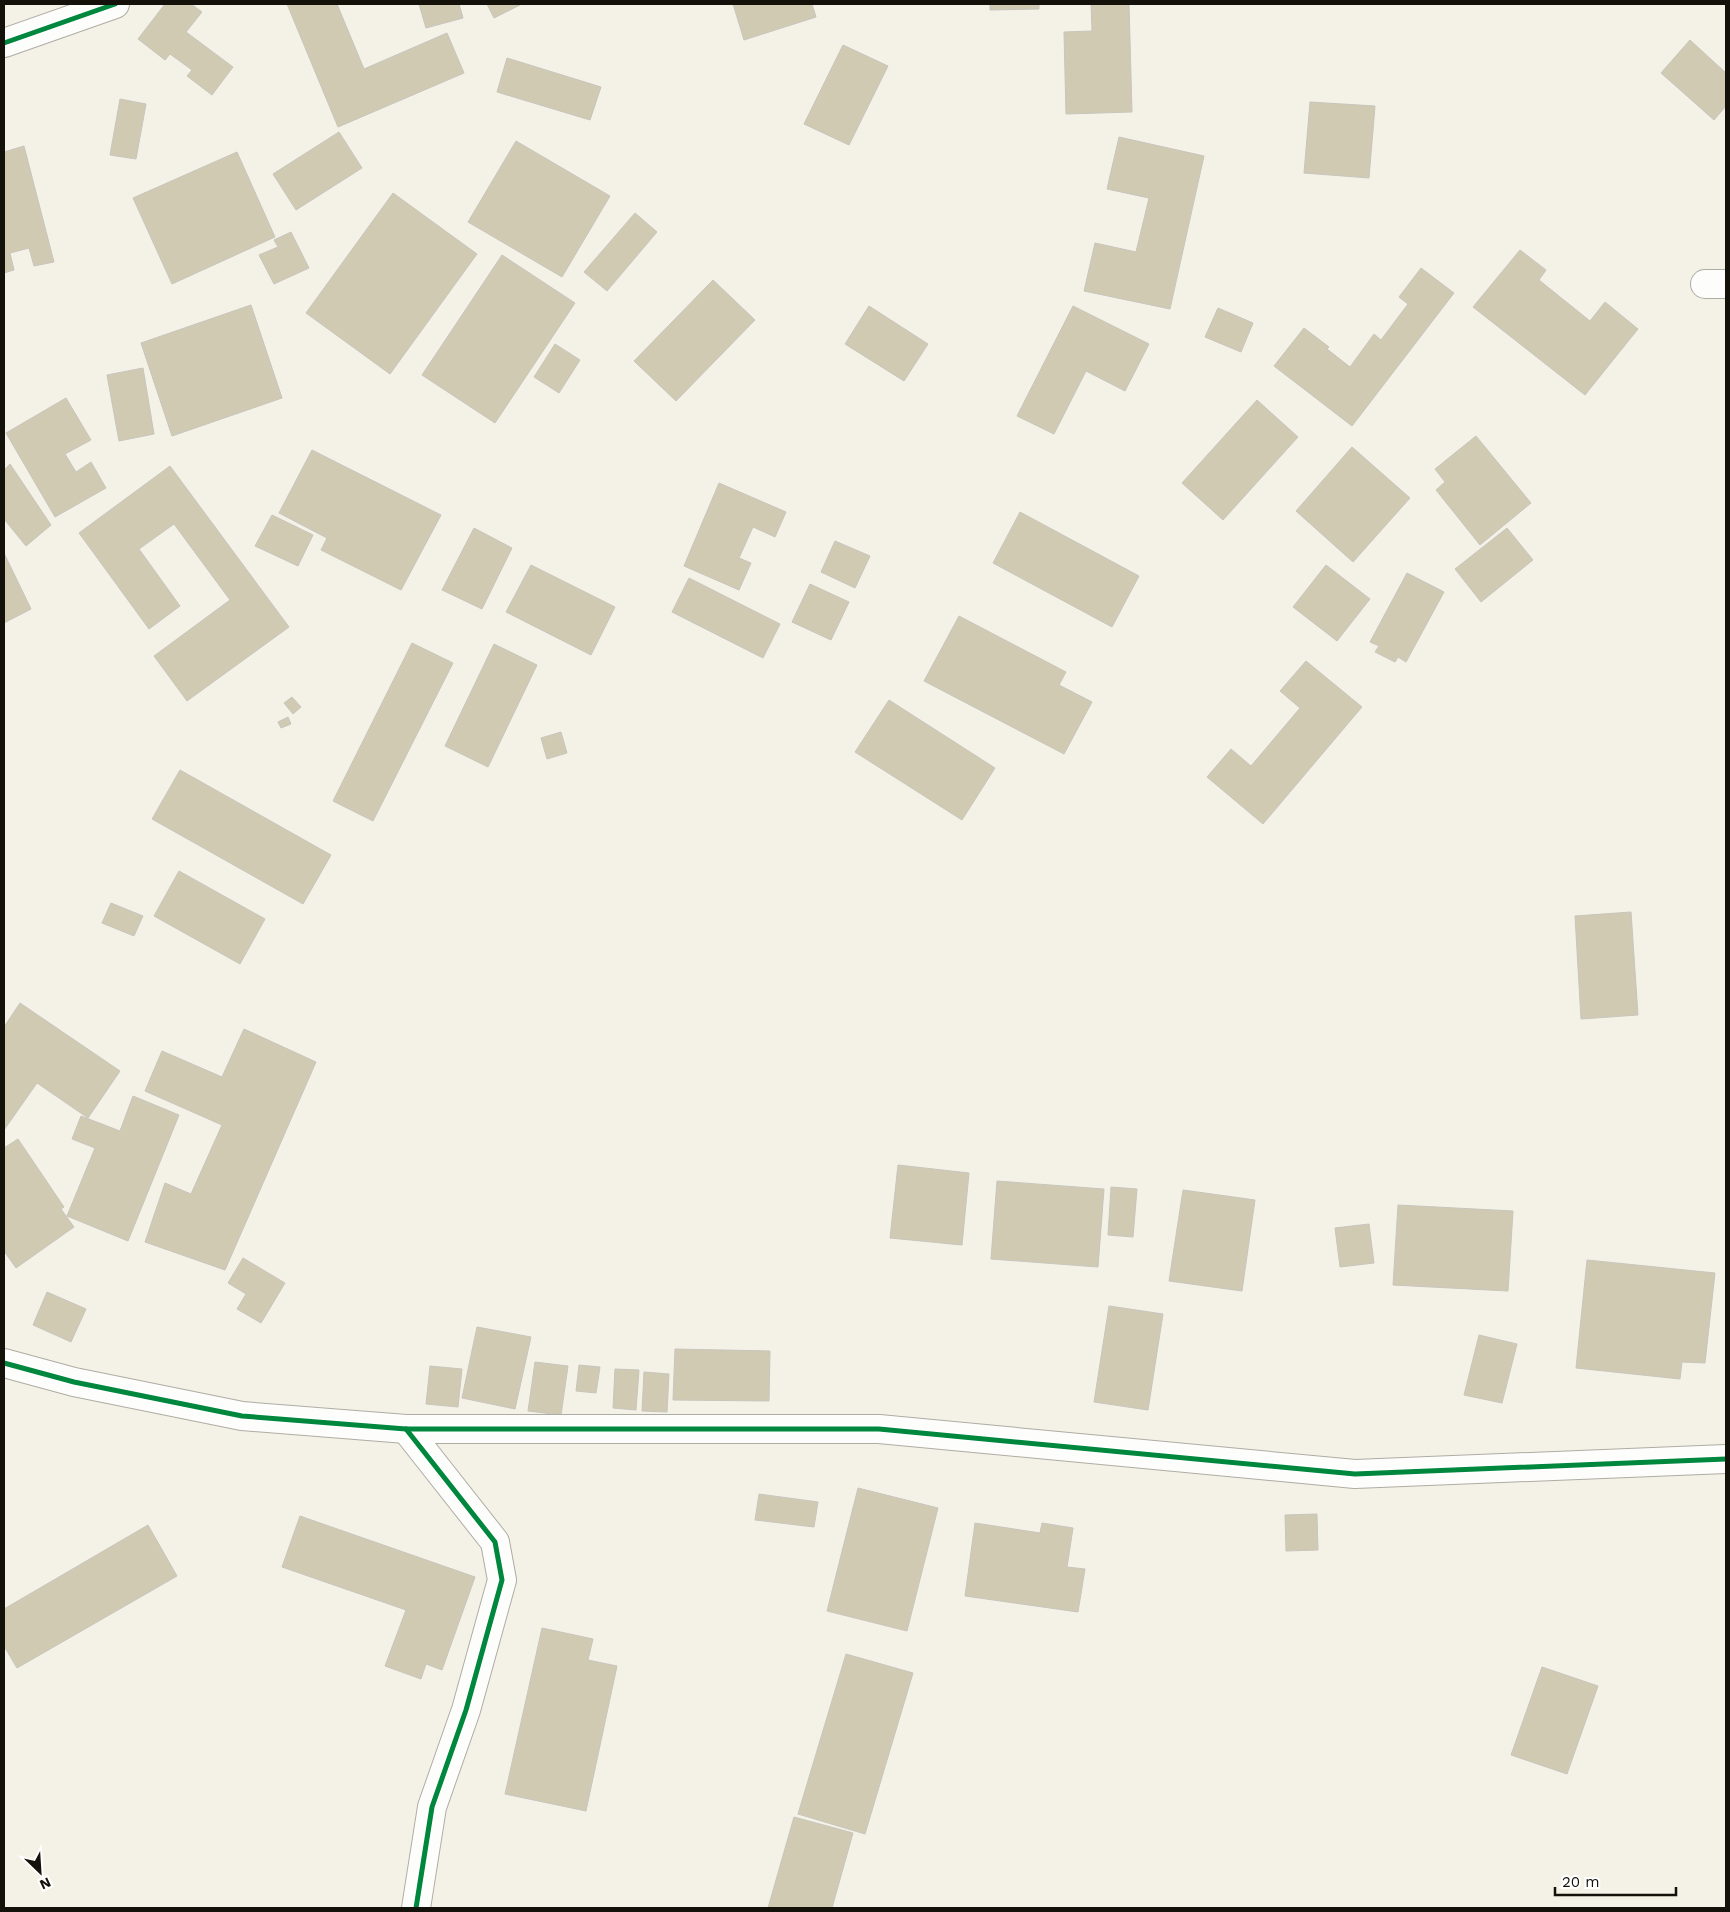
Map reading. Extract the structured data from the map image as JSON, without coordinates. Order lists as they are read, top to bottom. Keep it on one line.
{"scale_bar":"20 m","north":"bottom right"}
